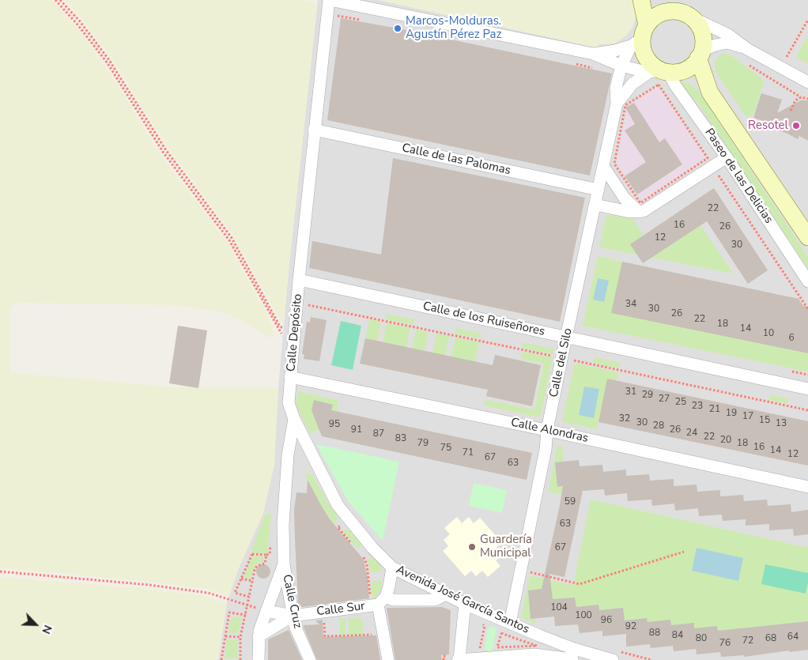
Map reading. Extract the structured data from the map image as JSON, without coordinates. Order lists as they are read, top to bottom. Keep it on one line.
{"streets":{"main road":["Paseo de las Delicias"],"street":["Calle de las Palomas","Calle de los Ruiseñores","Calle Depósito","Calle del Silo","Calle Alondras","Avenida José García Santos","Calle Cruz","Calle Sur"]},"crossings":[["Calle de las Palomas","Calle Depósito"],["Calle de las Palomas","Calle del Silo"],["Paseo de las Delicias","Calle del Silo"],["Calle de los Ruiseñores","Calle Depósito"],["Calle de los Ruiseñores","Calle del Silo"],["Calle Depósito","Calle Alondras"],["Calle Depósito","Avenida José García Santos"],["Calle Depósito","Calle Cruz"],["Calle Depósito","Calle Sur"],["Calle del Silo","Calle Alondras"],["Calle del Silo","Avenida José García Santos"],["Avenida José García Santos","Calle Sur"],["Calle Cruz","Calle Sur"]],"places":["Marcos-Molduras. Agustín Pérez Paz","Resotel","Guardería Municipal"],"house_numbers":["22","16","26","12","30","34","30","26","22","18","14","10","6","31","29","27","25","23","21","19","17","32","15","30","13","95","28","91","26","24","87","22","83","20","79","18","16","75","14","71","12","67","63","59","63","67","104","100","96","92","88","84","64","80","68","72","76"],"north":"bottom right"}
